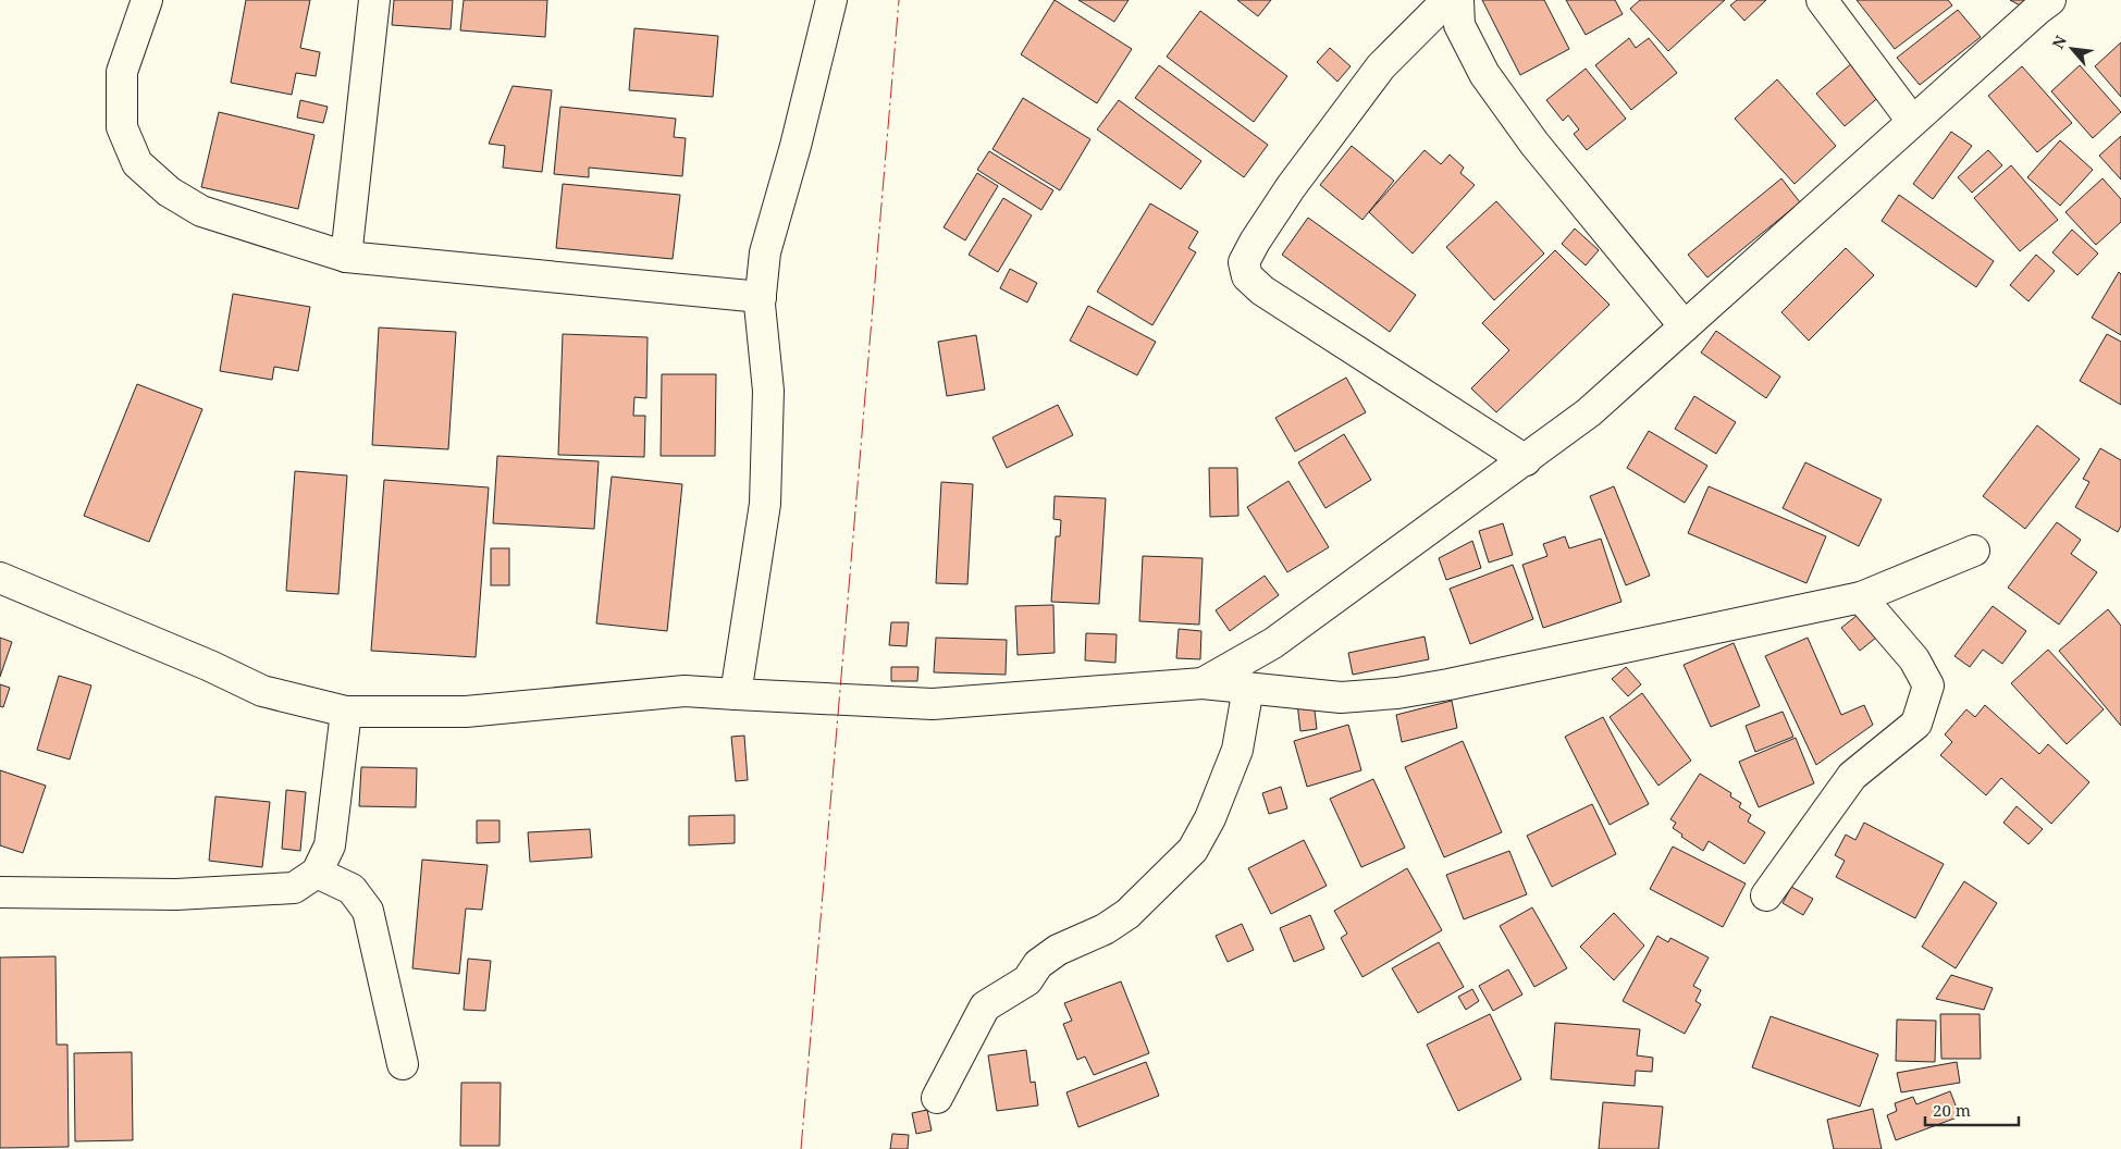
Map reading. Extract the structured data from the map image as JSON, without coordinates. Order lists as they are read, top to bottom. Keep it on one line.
{"scale_bar":"20 m","north":"top left"}
